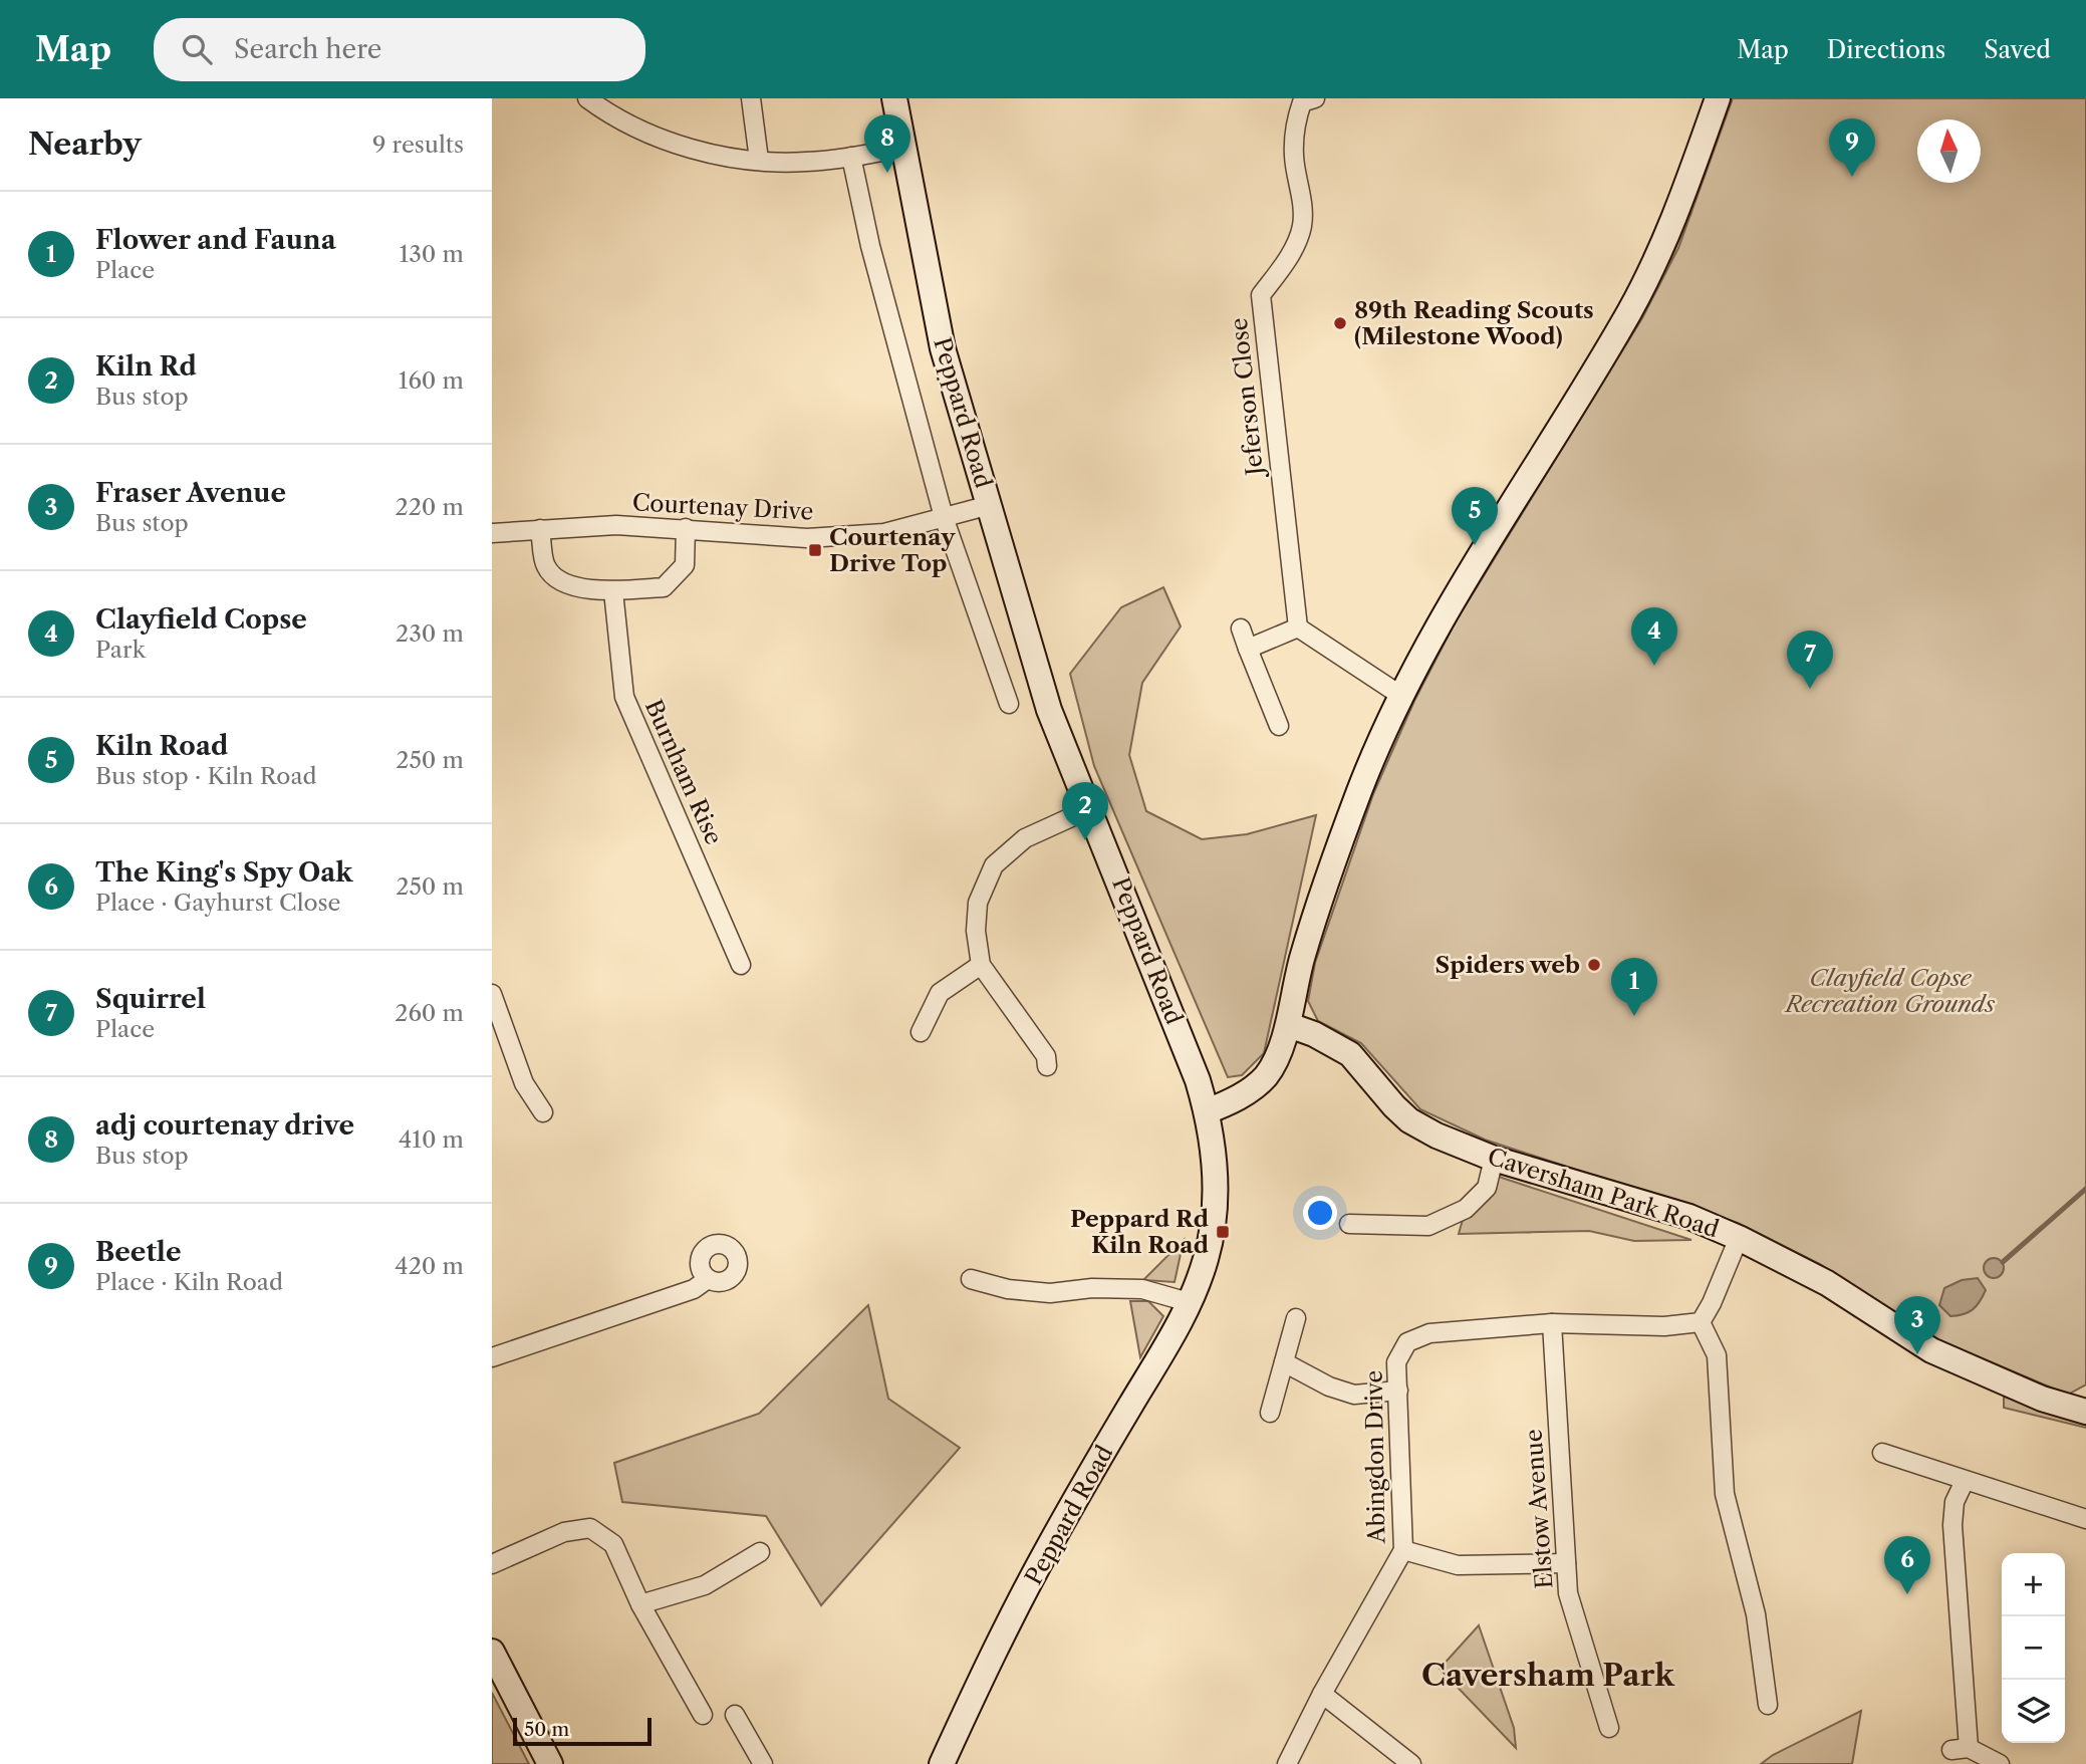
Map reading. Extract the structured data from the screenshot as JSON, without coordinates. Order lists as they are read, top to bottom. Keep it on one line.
{"streets":{"street":["Jeferson Close","Peppard Road","Courtenay Drive","Burnham Rise","Caversham Park Road","Abingdon Drive","Elstow Avenue"]},"crossings":[["Peppard Road","Courtenay Drive"],["Abingdon Drive","Elstow Avenue"]],"districts":["Caversham Park"],"parks":["Clayfield Copse Recreation Grounds"],"places":{"other":["89th Reading Scouts (Milestone Wood)","Spiders web"],"transit":["Courtenay Drive Top","Peppard Rd Kiln Road"]},"scale_bar":"50 m","north":"top","page":{"header":"Map","search":"Search here","nav":["Map","Directions","Saved"],"heading":["Nearby","9 results"],"pins":["8","9","5","4","7","2","1","3","6"],"list":[{"mark":"1","name":"Flower and Fauna","note":"Place","value":"130 m"},{"mark":"2","name":"Kiln Rd","note":"Bus stop","value":"160 m"},{"mark":"3","name":"Fraser Avenue","note":"Bus stop","value":"220 m"},{"mark":"4","name":"Clayfield Copse","note":"Park","value":"230 m"},{"mark":"5","name":"Kiln Road","note":"Bus stop · Kiln Road","value":"250 m"},{"mark":"6","name":"The King's Spy Oak","note":"Place · Gayhurst Close","value":"250 m"},{"mark":"7","name":"Squirrel","note":"Place","value":"260 m"},{"mark":"8","name":"adj courtenay drive","note":"Bus stop","value":"410 m"},{"mark":"9","name":"Beetle","note":"Place · Kiln Road","value":"420 m"}],"map_buttons":["+","−"],"scale":"50 m"}}
